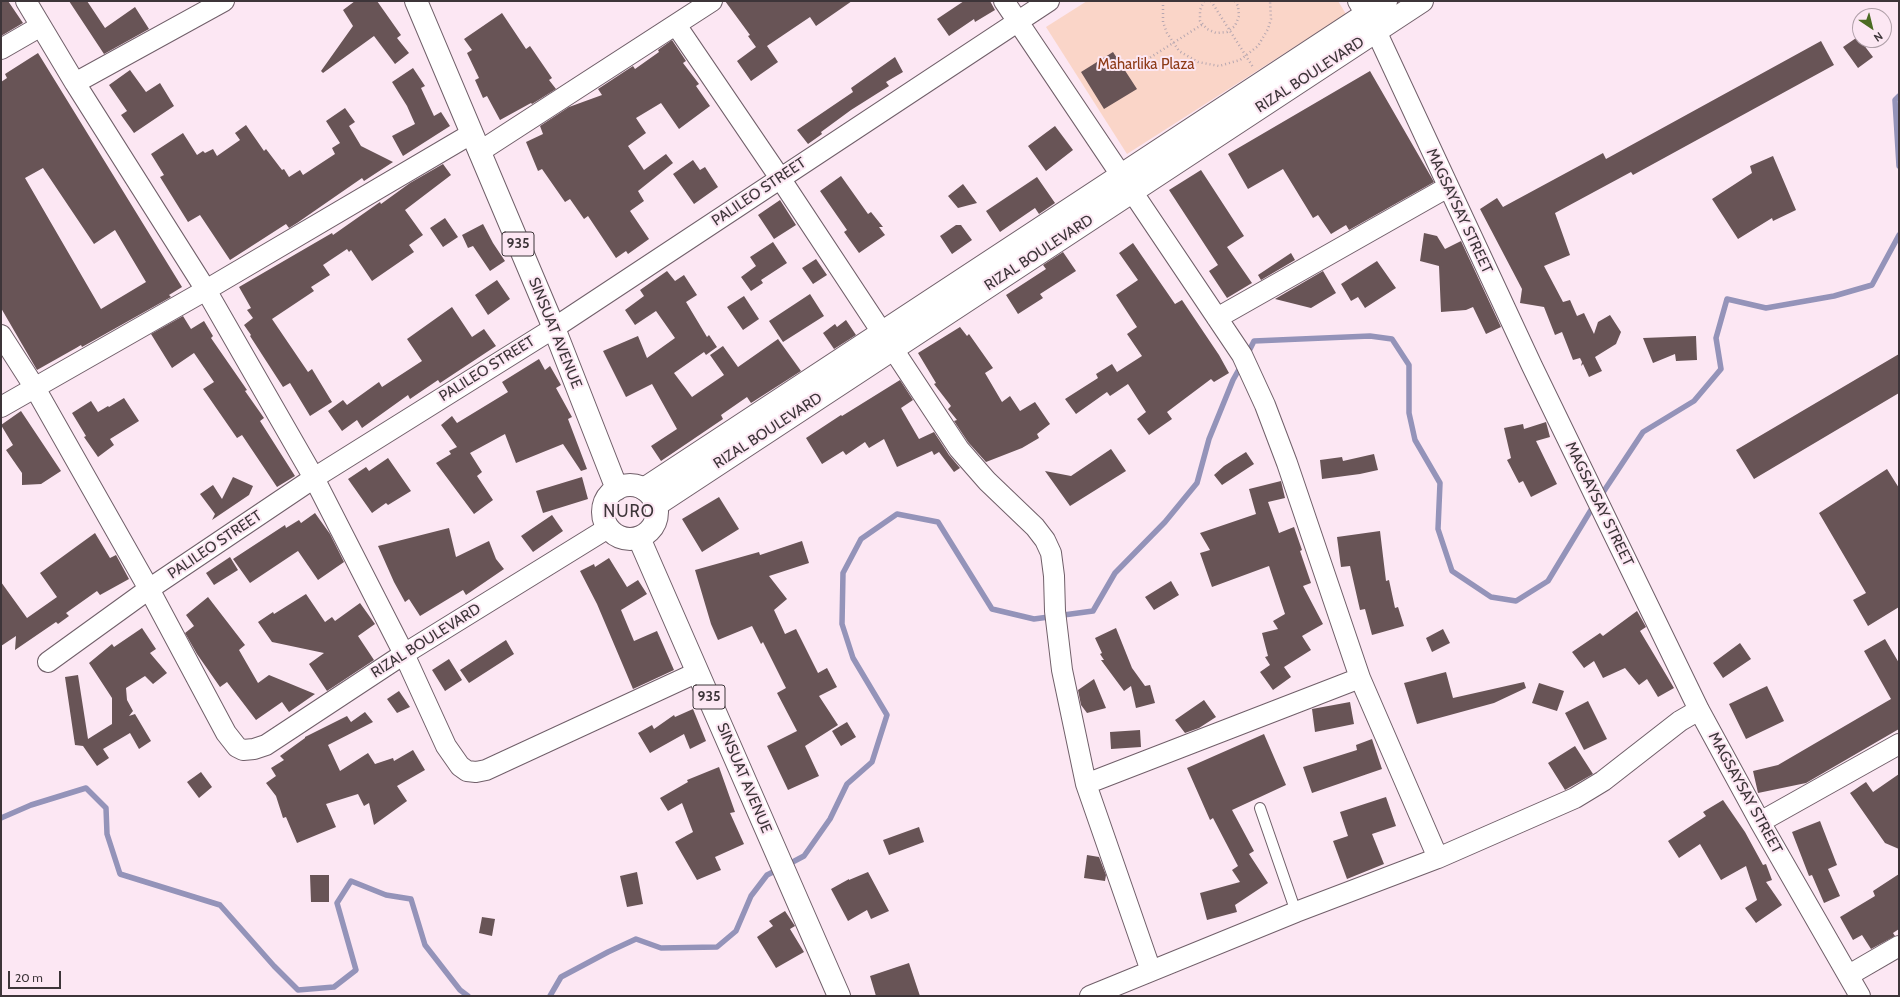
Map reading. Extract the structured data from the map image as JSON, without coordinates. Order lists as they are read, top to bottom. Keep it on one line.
{"streets":{"main road":["RIZAL BOULEVARD","935","SINSUAT AVENUE"],"street":["PALILEO STREET","MAGSAYSAY STREET"]},"crossings":[["RIZAL BOULEVARD","PALILEO STREET"],["RIZAL BOULEVARD","MAGSAYSAY STREET"],["RIZAL BOULEVARD","SINSUAT AVENUE"],["PALILEO STREET","SINSUAT AVENUE"]],"districts":["NURO"],"parks":["Maharlika Plaza"],"scale_bar":"20 m","north":"bottom right"}
